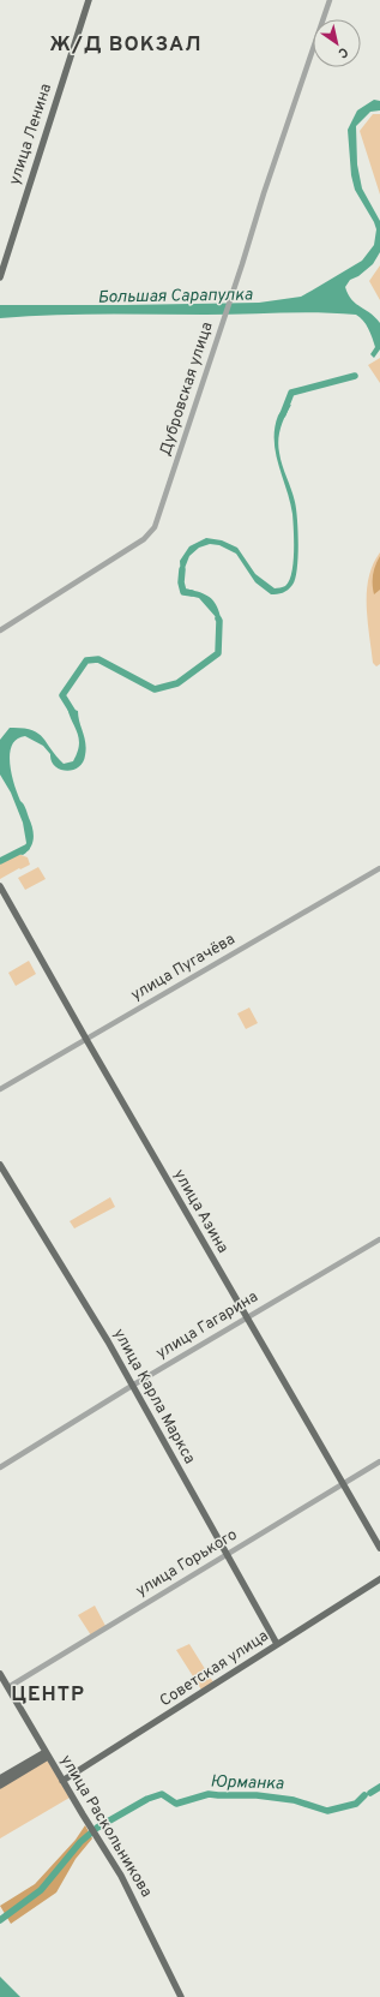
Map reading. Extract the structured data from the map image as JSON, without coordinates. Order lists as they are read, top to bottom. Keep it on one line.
{"streets":{"main road":["улица Ленина","улица Азина","улица Карла Маркса","Советская улица","улица Раскольникова"],"street":["Дубровская улица","улица Пугачёва","улица Гагарина","улица Горького"]},"crossings":[["улица Пугачёва","улица Азина"],["улица Азина","улица Гагарина"],["улица Азина","улица Горького"],["улица Гагарина","улица Карла Маркса"],["улица Карла Маркса","улица Горького"],["улица Карла Маркса","Советская улица"],["улица Горького","улица Раскольникова"],["Советская улица","улица Раскольникова"]],"districts":["Ж/Д ВОКЗАЛ","ЦЕНТР"],"water":["Большая Сарапулка","Юрманка"],"north":"bottom right"}
